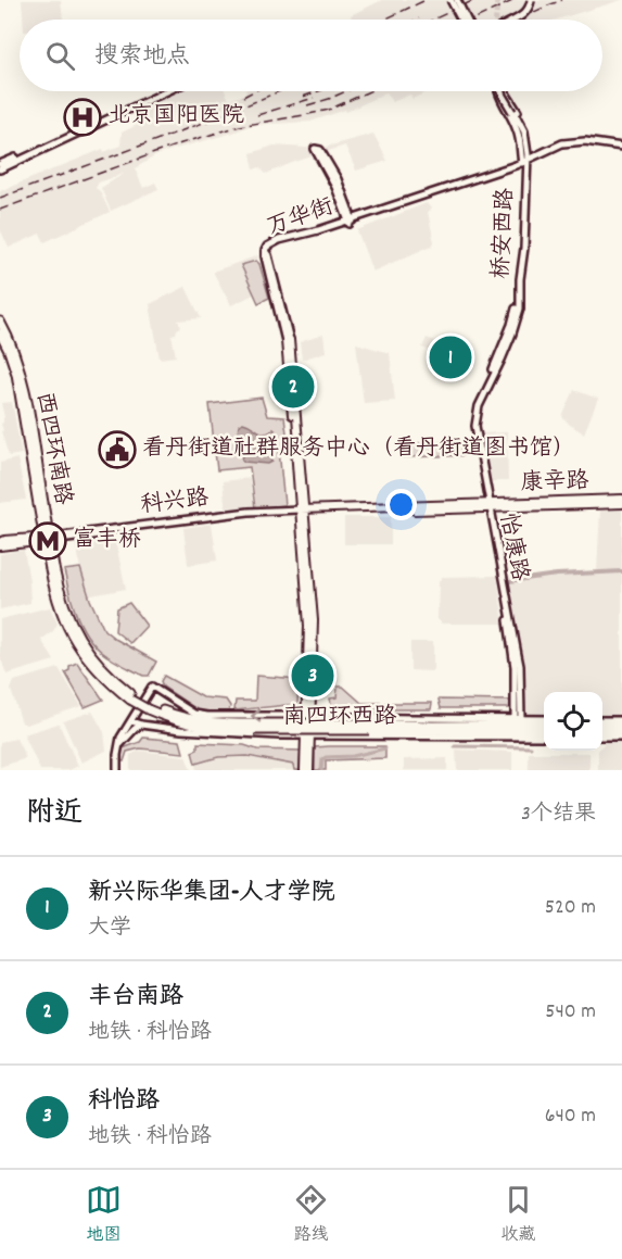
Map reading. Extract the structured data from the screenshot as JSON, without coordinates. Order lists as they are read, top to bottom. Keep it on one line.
{"streets":{"highway":["西四环南路","南四环西路"],"main road":["万华街","桥安西路","康辛路","科兴路","怡康路"]},"crossings":[["万华街","桥安西路"],["桥安西路","怡康路"],["西四环南路","南四环西路"],["康辛路","科兴路"],["康辛路","怡康路"],["怡康路","南四环西路"]],"places":{"hospital":["北京国阳医院"],"public building":["看丹街道社群服务中心（看丹街道图书馆）"],"metro station":["富丰桥"]},"page":{"search":"搜索地点","pins":["1","2","3"],"heading":["附近","3个结果"],"list":[{"mark":"1","name":"新兴际华集团-人才学院","note":"大学","value":"520 m"},{"mark":"2","name":"丰台南路","note":"地铁 · 科怡路","value":"540 m"},{"mark":"3","name":"科怡路","note":"地铁 · 科怡路","value":"640 m"}],"nav":["地图","路线","收藏"]}}
